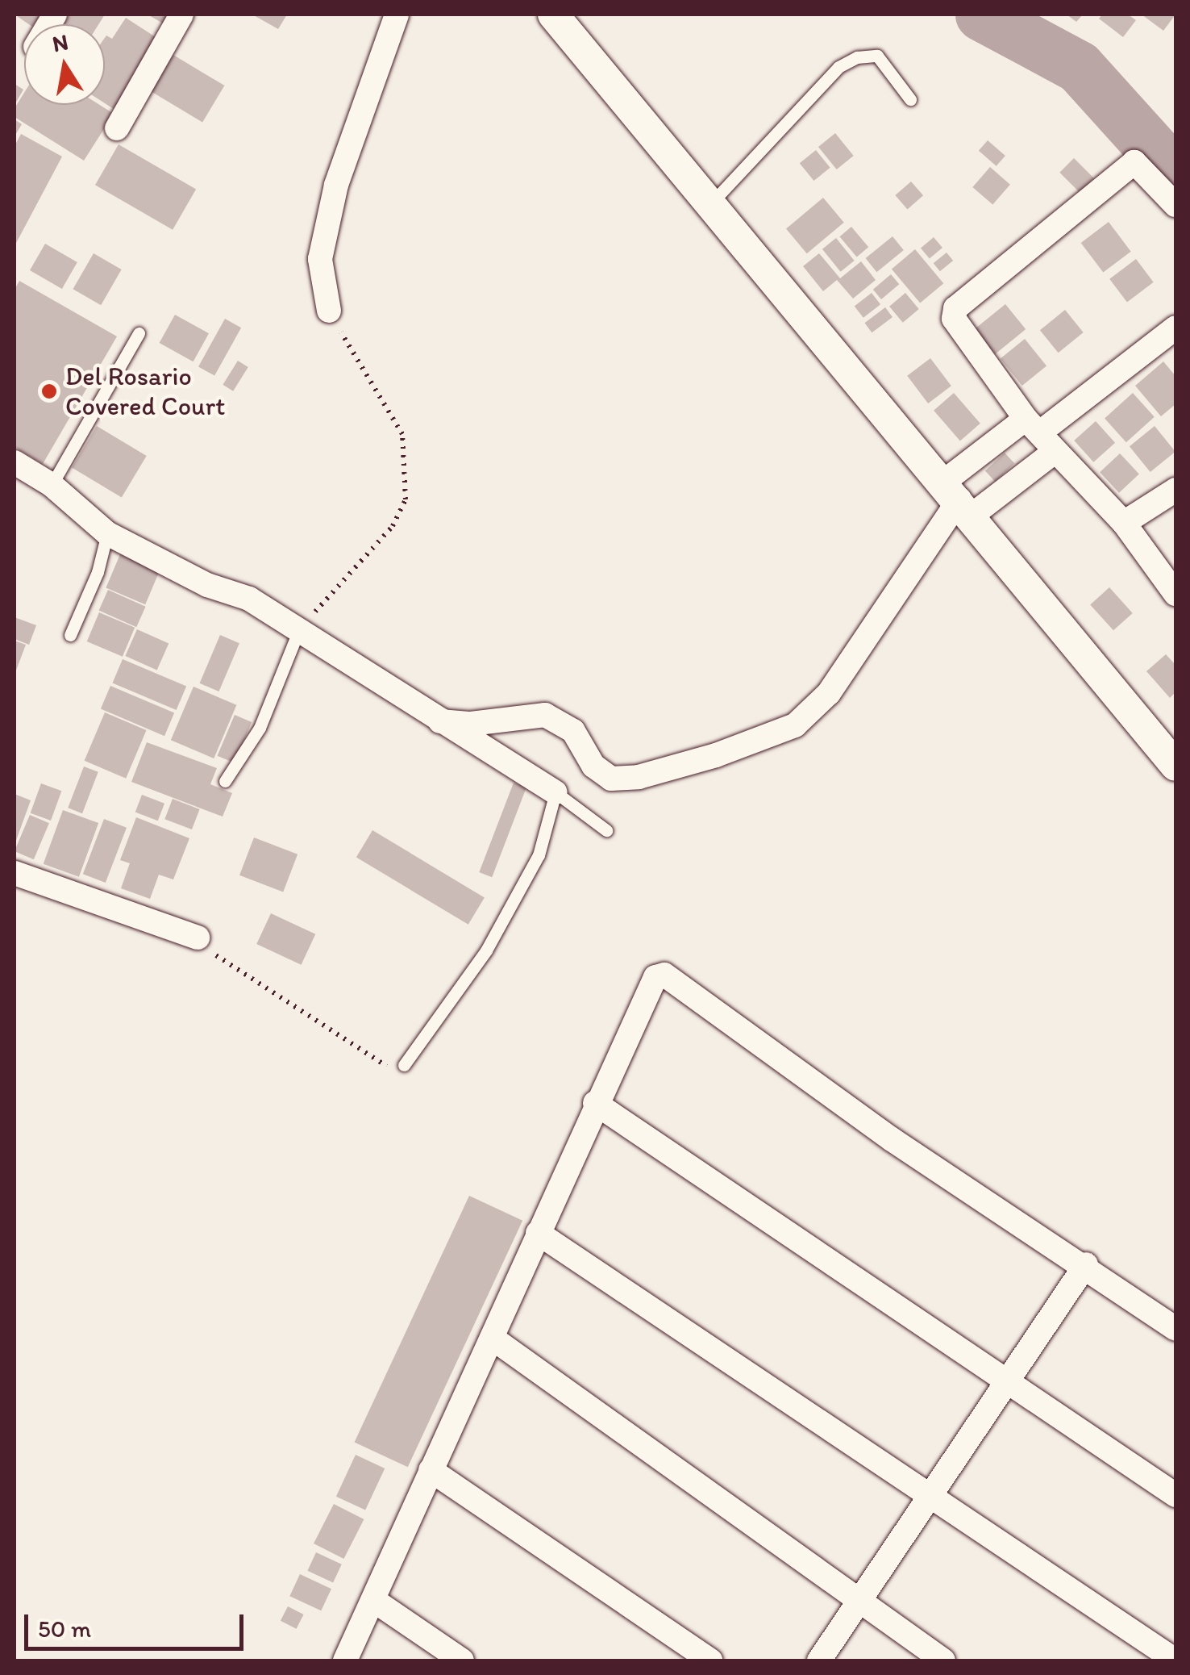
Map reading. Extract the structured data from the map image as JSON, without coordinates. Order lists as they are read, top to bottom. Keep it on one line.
{"places":["Del Rosario Covered Court"],"scale_bar":"50 m","north":"top"}
